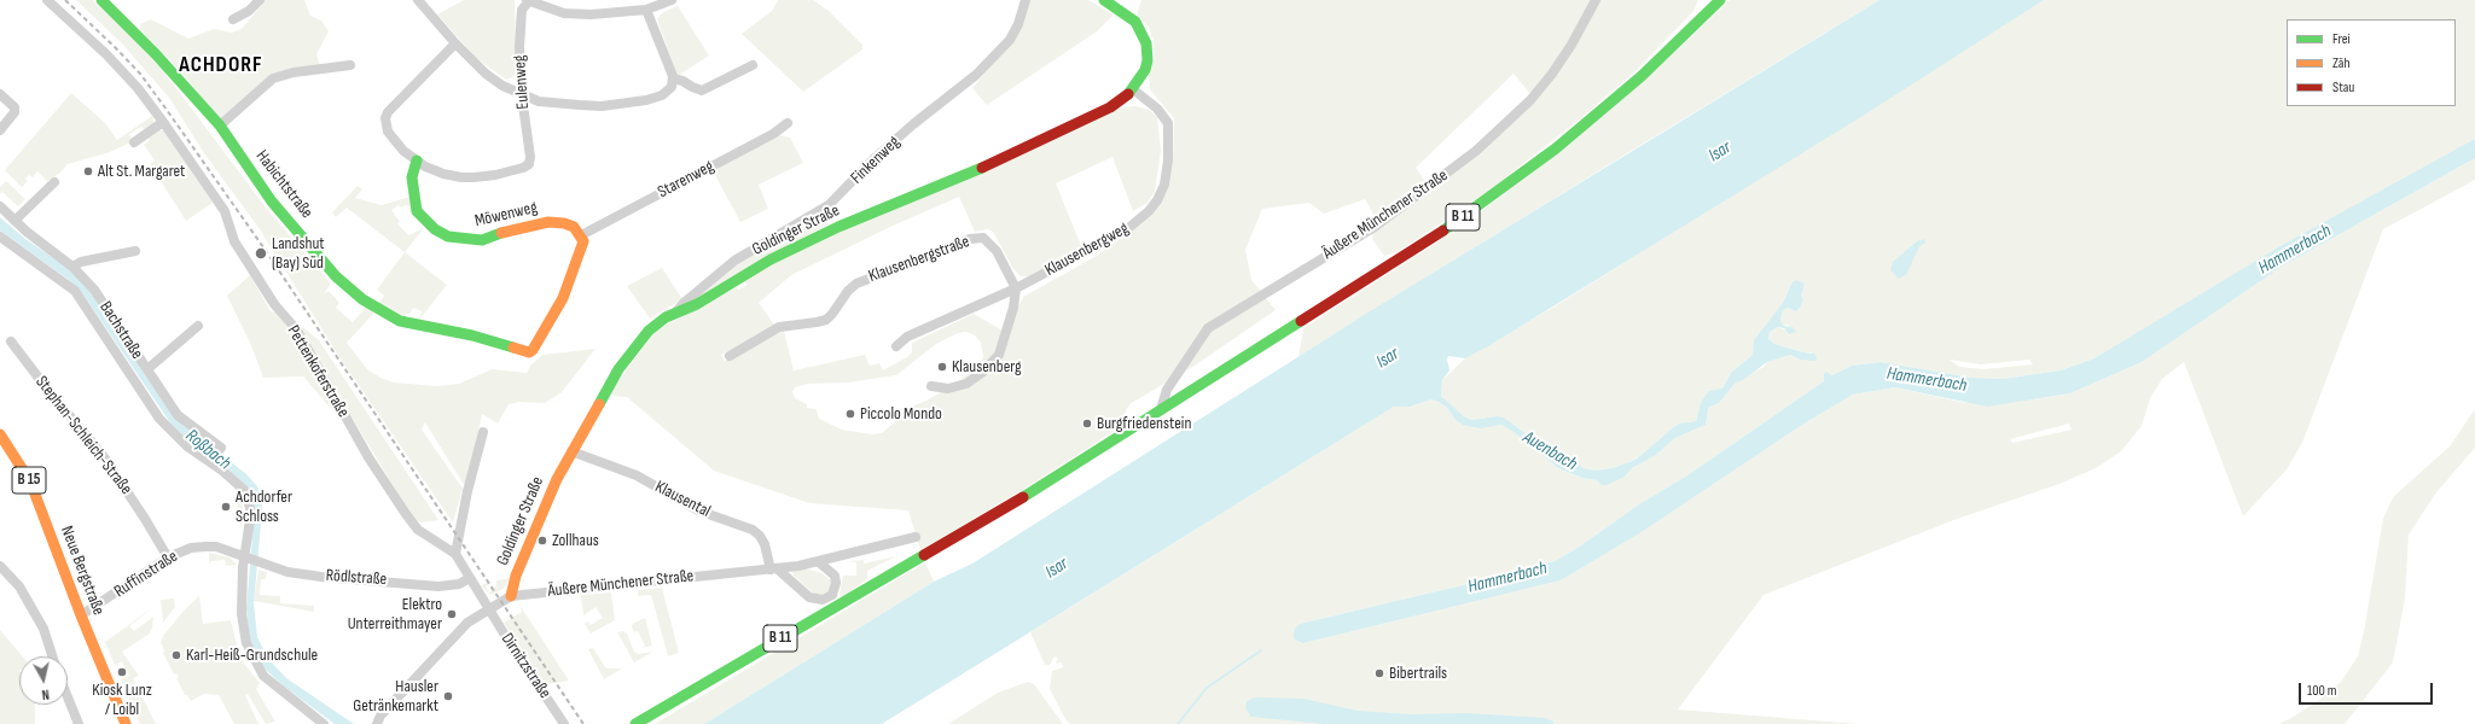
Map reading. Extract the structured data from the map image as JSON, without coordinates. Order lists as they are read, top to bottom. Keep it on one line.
{"streets":{"street":["Eulenweg","Finkenweg","Starenweg","Habichtstraße","Möwenweg","Äußere Münchener Straße","B 11","Goldinger Straße","Klausenbergweg","Klausenbergstraße","Bachstraße","Pettenkoferstraße","Stephan-Schleich-Straße","B 15","Klausental","Neue Bergstraße","Ruffinstraße","Rödlstraße","Dirnitzstraße"]},"crossings":[["Eulenweg","Möwenweg"],["Finkenweg","Goldinger Straße"],["Starenweg","Habichtstraße"],["Starenweg","Möwenweg"],["Habichtstraße","Möwenweg"],["Äußere Münchener Straße","B 11"],["Äußere Münchener Straße","Goldinger Straße"],["Äußere Münchener Straße","Pettenkoferstraße"],["Äußere Münchener Straße","Klausental"],["Äußere Münchener Straße","Dirnitzstraße"],["Goldinger Straße","Klausenbergweg"],["Goldinger Straße","Klausental"],["Klausenbergweg","Klausenbergstraße"],["Bachstraße","Ruffinstraße"],["Bachstraße","Rödlstraße"],["Pettenkoferstraße","Rödlstraße"],["Pettenkoferstraße","Dirnitzstraße"],["Stephan-Schleich-Straße","Ruffinstraße"],["Neue Bergstraße","Ruffinstraße"],["Ruffinstraße","Rödlstraße"]],"districts":["ACHDORF"],"water":["Isar","Hammerbach","Roßbach","Auenbach"],"places":["Alt St. Margaret","Landshut (Bay) Süd","Klausenberg","Piccolo Mondo","Burgfriedenstein","Achdorfer Schloss","Zollhaus","Elektro Unterreithmayer","Karl-Heiß-Grundschule","Kiosk Lunz / Loibl","Bibertrails","Hausler Getränkemarkt"],"legend":["Frei","Zäh","Stau"],"scale_bar":"100 m","north":"bottom"}
